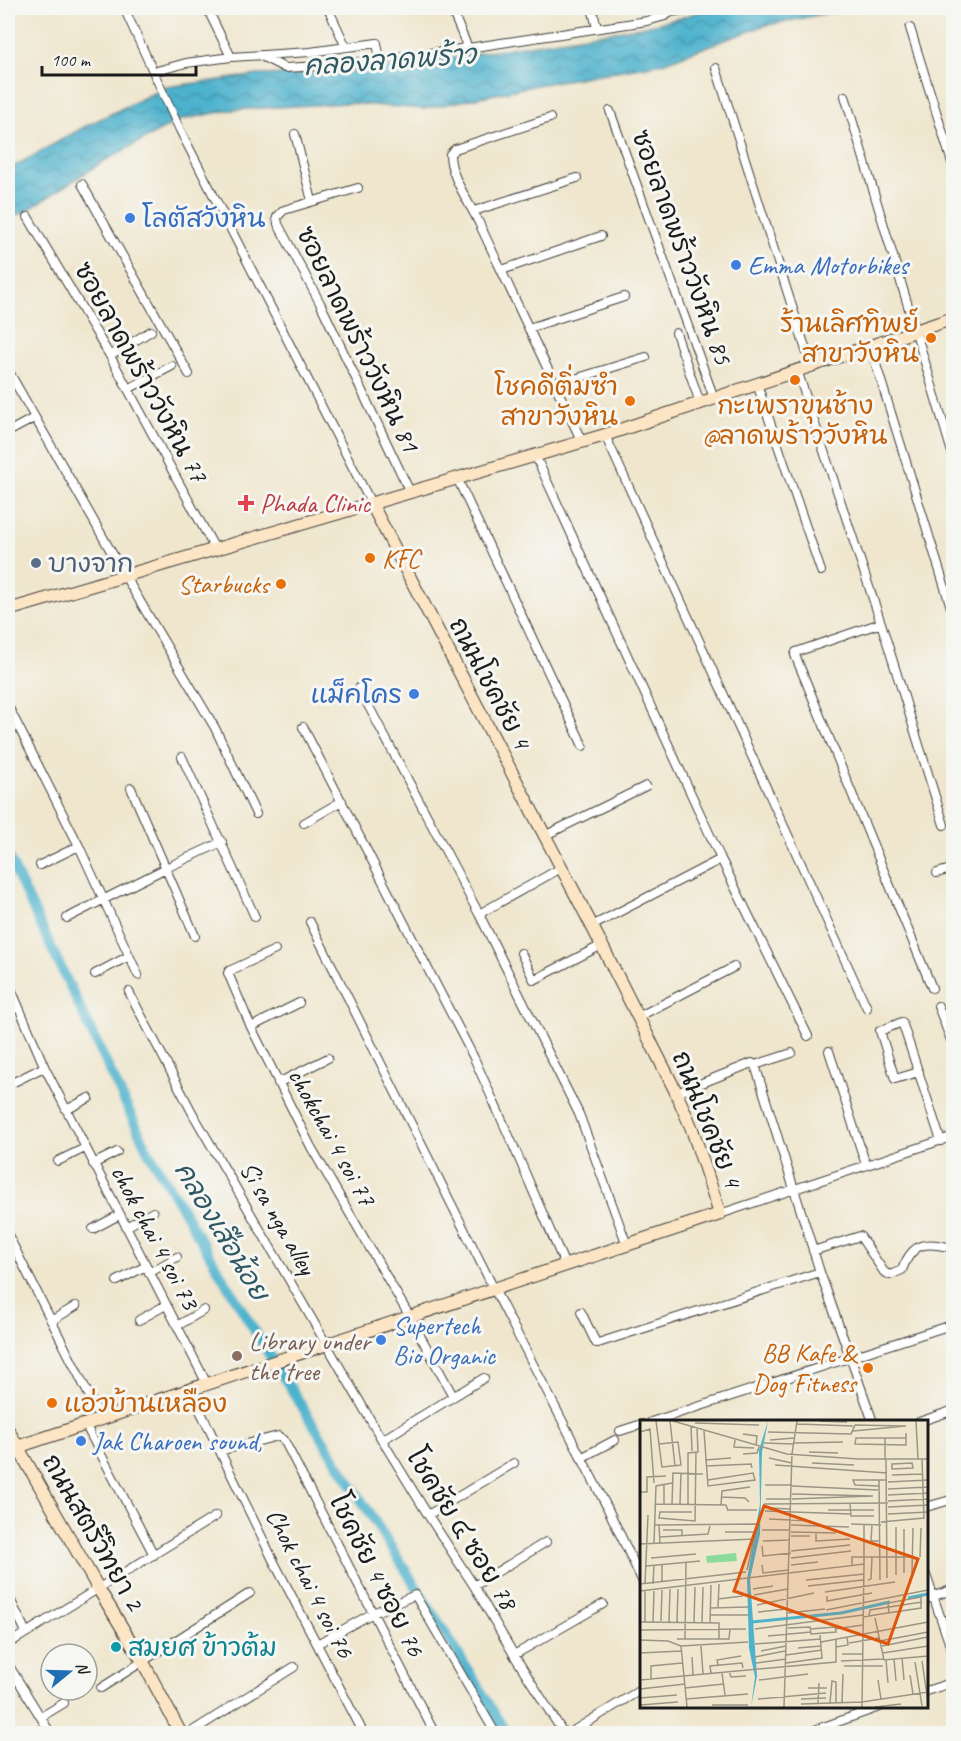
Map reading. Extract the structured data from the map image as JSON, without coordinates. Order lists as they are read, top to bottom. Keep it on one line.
{"streets":{"street":["ซอยลาดพร้าววังหิน 85","ซอยลาดพร้าววังหิน 81","ซอยลาดพร้าววังหิน 77","ถนนโชคชัย 4","chokchai 4 soi 77","Si sa nga alley","chok chai 4 soi 73","โชคชัย ๔ ซอย 78","ถนนสตรีวิทยา 2","โชคชัย 4 ซอย 76","Chok chai 4 soi 76"]},"crossings":[["ถนนโชคชัย 4","chokchai 4 soi 77"],["ถนนโชคชัย 4","Si sa nga alley"],["ถนนโชคชัย 4","chok chai 4 soi 73"],["ถนนโชคชัย 4","โชคชัย ๔ ซอย 78"],["ถนนโชคชัย 4","ถนนสตรีวิทยา 2"],["ถนนโชคชัย 4","Chok chai 4 soi 76"],["Si sa nga alley","โชคชัย ๔ ซอย 78"],["โชคชัย 4 ซอย 76","Chok chai 4 soi 76"]],"water":["คลองลาดพร้าว","คลองเสือน้อย"],"places":{"other":["โลตัสวังหิน","Emma Motorbikes","ร้านเลิศทิพย์ สาขาวังหิน","กะเพราขุนช้าง @ลาดพร้าววังหิน","โชคดีติ่มซำ สาขาวังหิน","KFC","บางจาก","Starbucks","แม็คโคร","Supertech Bio Organic","Library under the tree","BB Kafe & Dog Fitness","แอ่วบ้านเหลือง","Jak Charoen sound,","สมยศ ข้าวต้ม"],"health":["Phada Clinic"]},"scale_bar":"100 m","north":"right"}
